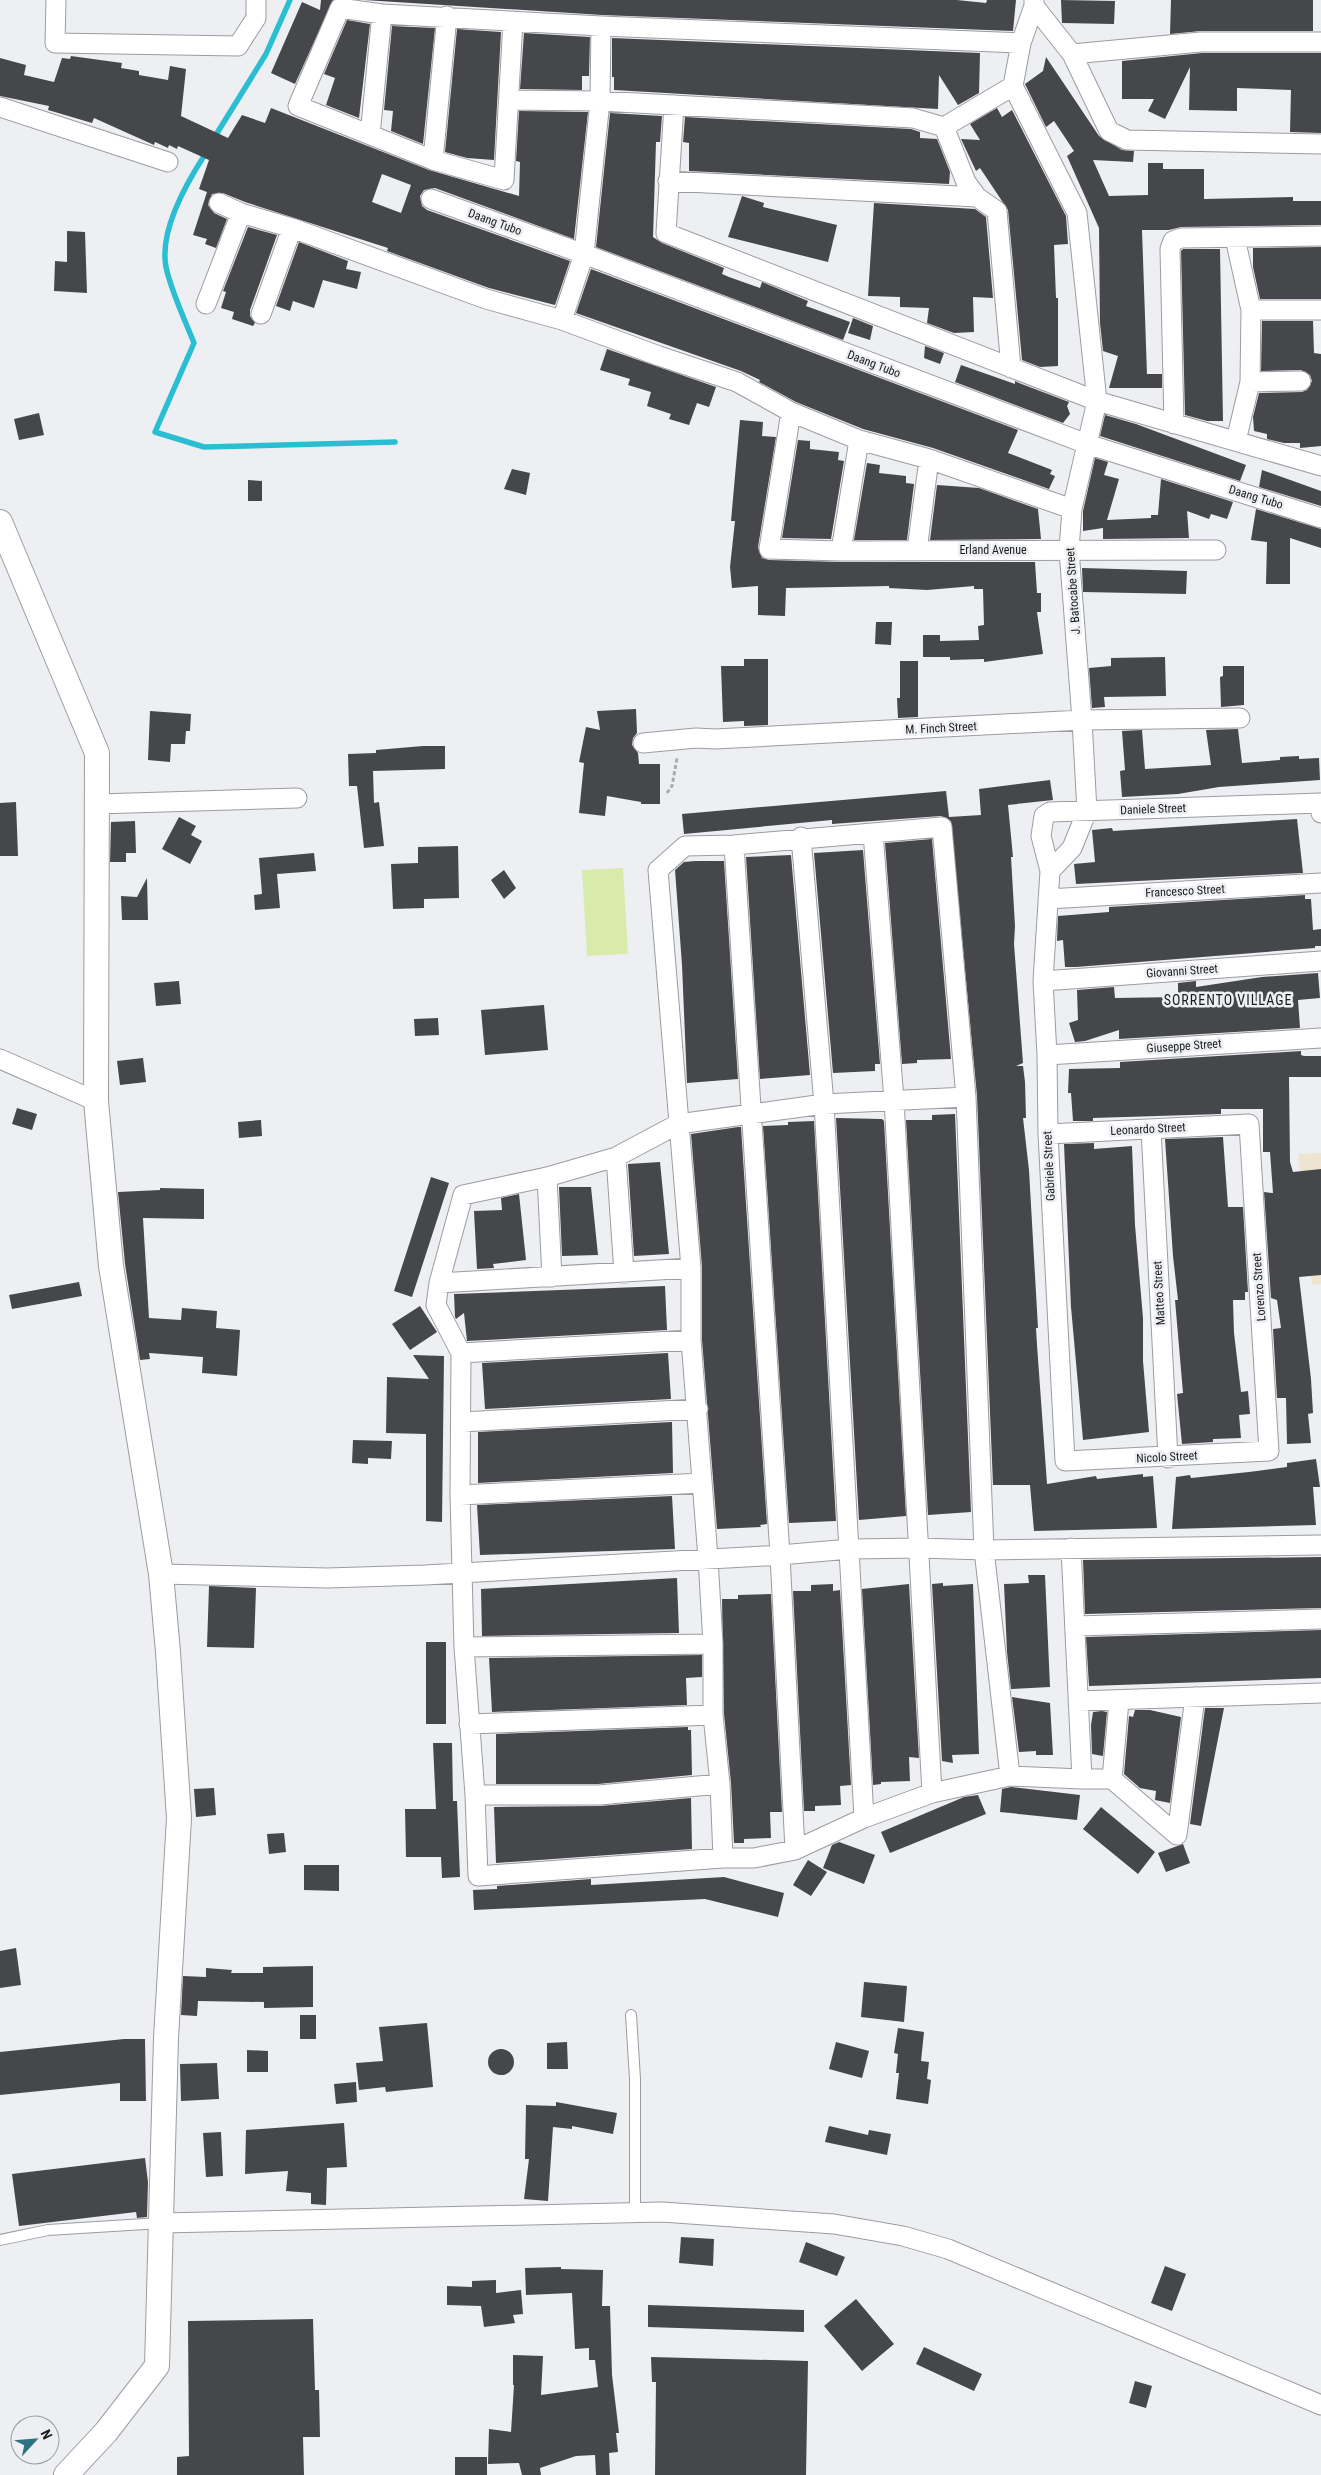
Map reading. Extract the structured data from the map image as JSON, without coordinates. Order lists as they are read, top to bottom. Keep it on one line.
{"streets":{"street":["Daang Tubo","Erland Avenue","J. Batocabe Street","M. Finch Street","Daniele Street","Francesco Street","Giovanni Street","Giuseppe Street","Leonardo Street","Gabriele Street","Lorenzo Street","Matteo Street","Nicolo Street"]},"crossings":[["Daang Tubo","J. Batocabe Street"],["Erland Avenue","J. Batocabe Street"],["J. Batocabe Street","M. Finch Street"],["J. Batocabe Street","Daniele Street"],["Daniele Street","Gabriele Street"],["Francesco Street","Gabriele Street"],["Giovanni Street","Gabriele Street"],["Giuseppe Street","Gabriele Street"],["Leonardo Street","Gabriele Street"],["Leonardo Street","Lorenzo Street"],["Leonardo Street","Matteo Street"],["Gabriele Street","Nicolo Street"],["Lorenzo Street","Nicolo Street"],["Matteo Street","Nicolo Street"]],"districts":["SORRENTO VILLAGE"],"north":"top right"}
